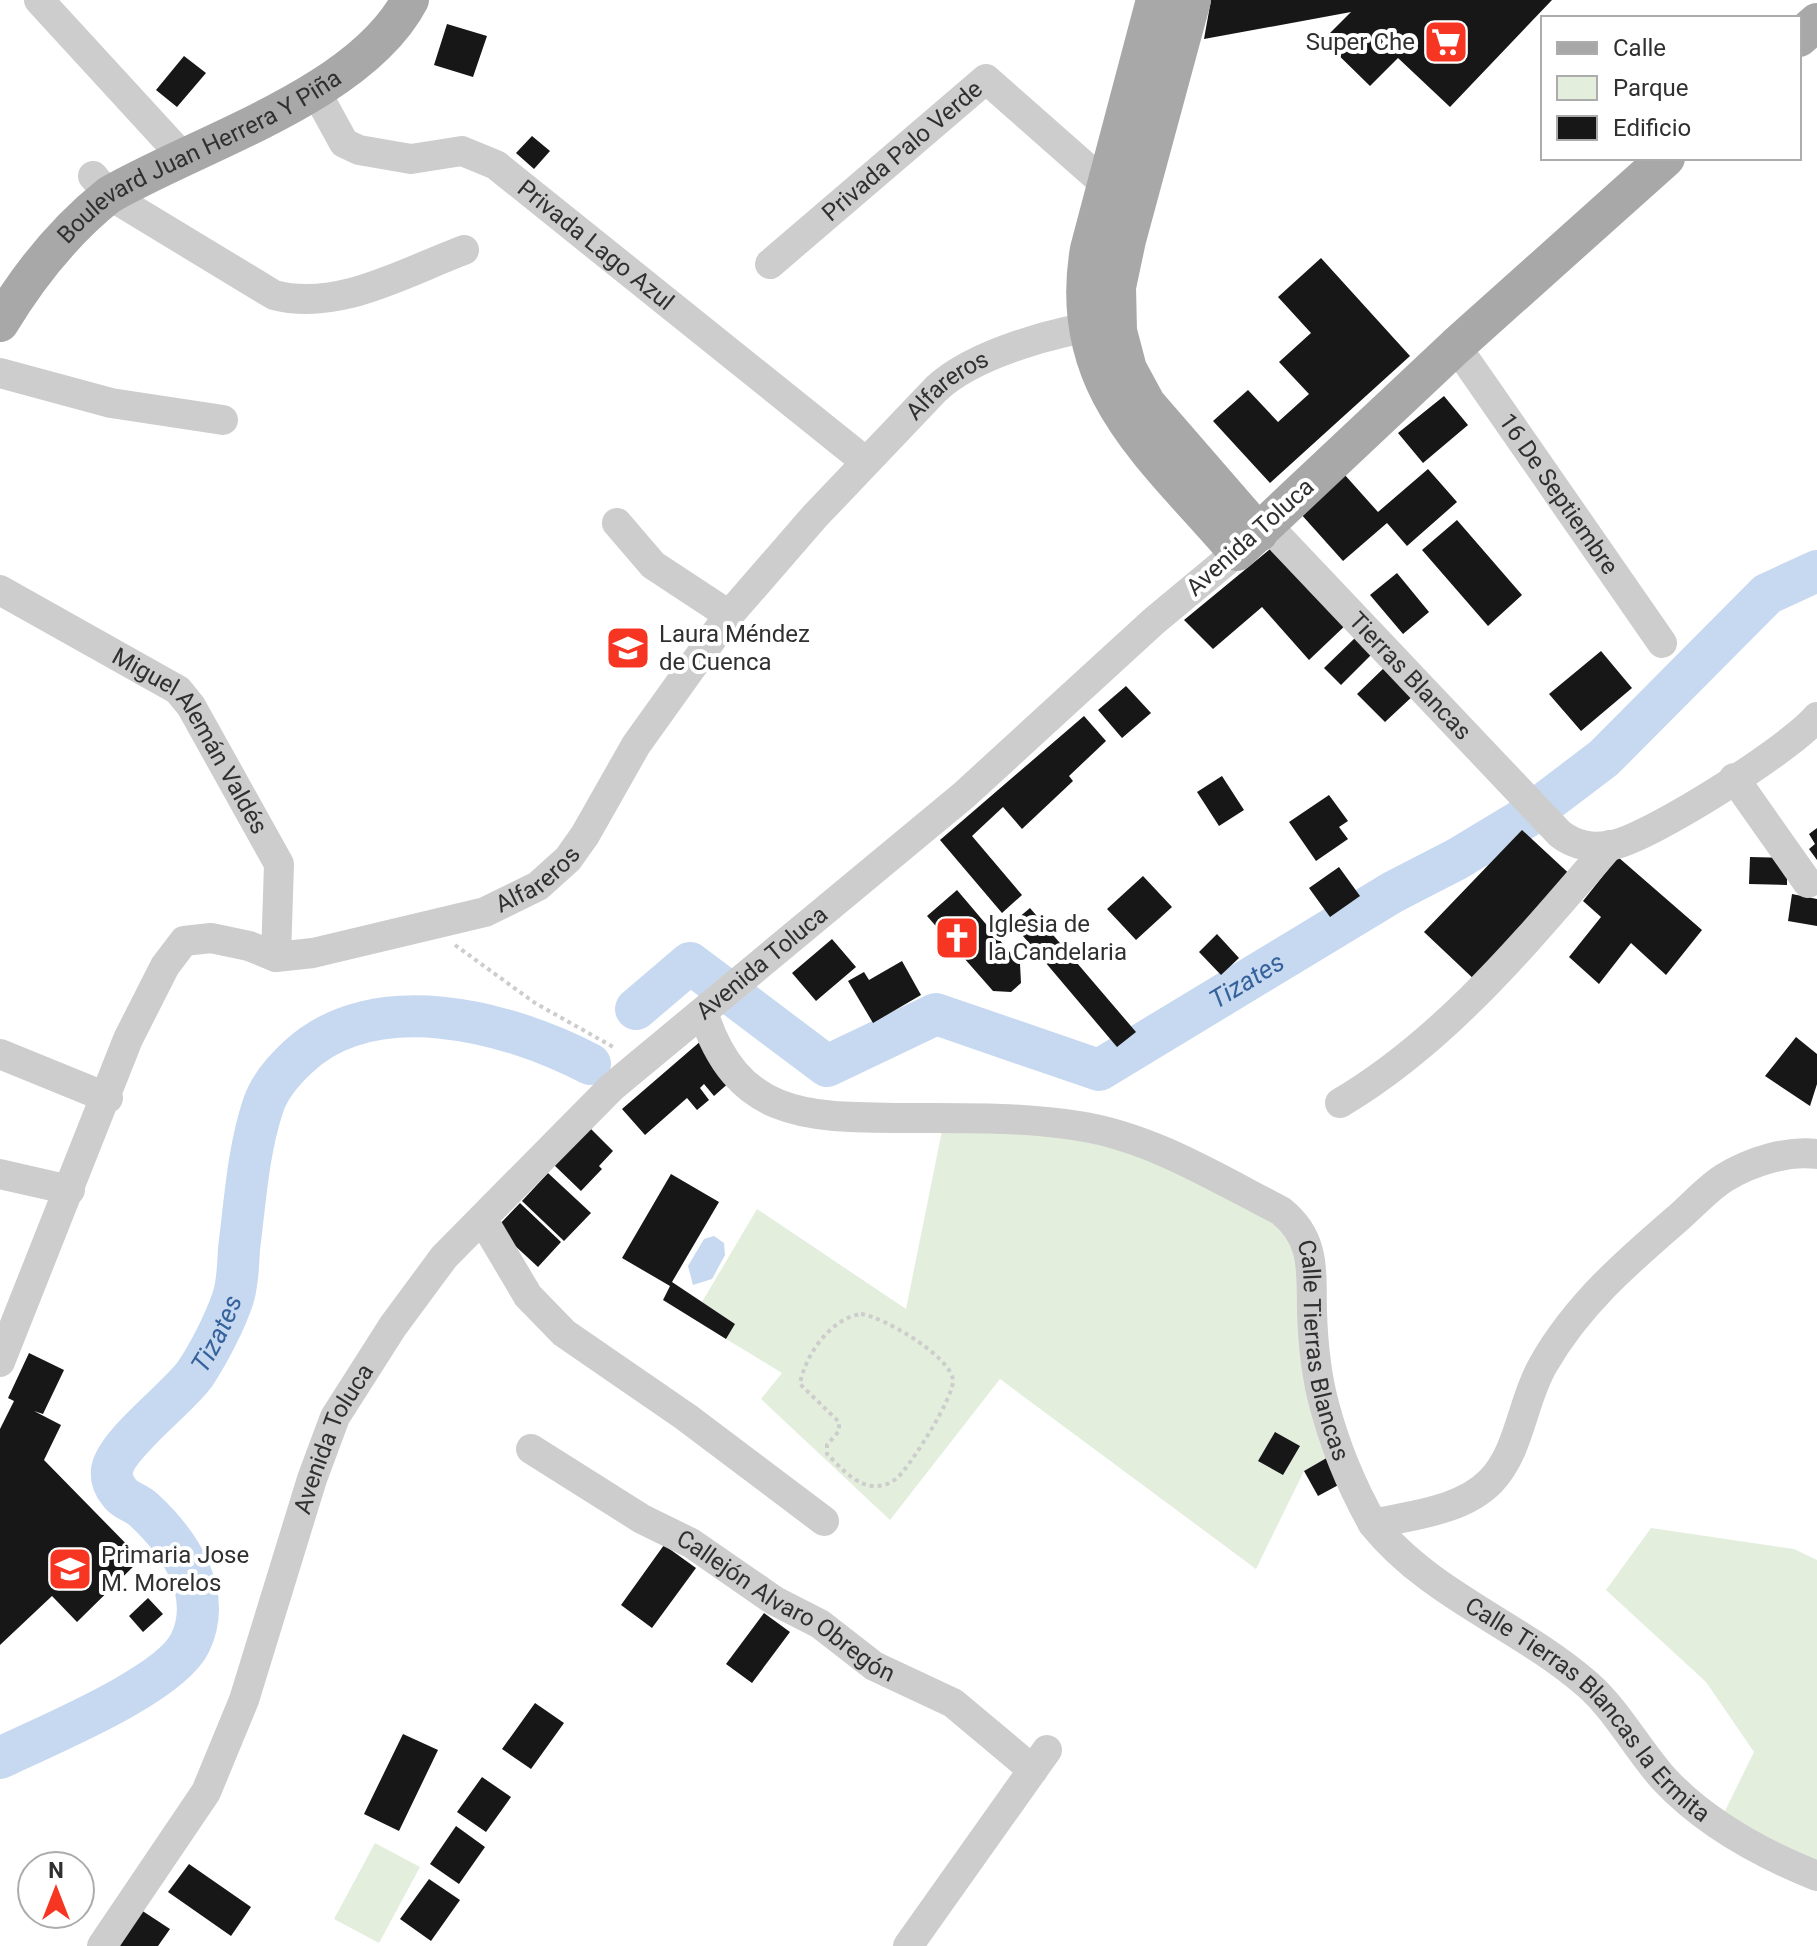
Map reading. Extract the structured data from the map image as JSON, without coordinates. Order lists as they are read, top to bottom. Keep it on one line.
{"streets":{"main road":["Boulevard Juan Herrera Y Piña","Avenida Toluca"],"street":["Privada Palo Verde","Privada Lago Azul","Alfareros","16 De Septiembre","Tierras Blancas","Miguel Alemán Valdés","Calle Tierras Blancas","Callejón Alvaro Obregón","Calle Tierras Blancas la Ermita"]},"crossings":[["Boulevard Juan Herrera Y Piña","Privada Lago Azul"],["Privada Lago Azul","Alfareros"],["Alfareros","Miguel Alemán Valdés"],["16 De Septiembre","Avenida Toluca"],["Avenida Toluca","Tierras Blancas"],["Avenida Toluca","Calle Tierras Blancas"],["Calle Tierras Blancas","Calle Tierras Blancas la Ermita"]],"water":["Tizates"],"places":{"supermarket":["Super Che"],"school or university":["Laura Méndez de Cuenca","Primaria Jose M. Morelos"],"church":["Iglesia de la Candelaria"]},"legend":["Calle","Parque","Edificio"],"north":"top"}
